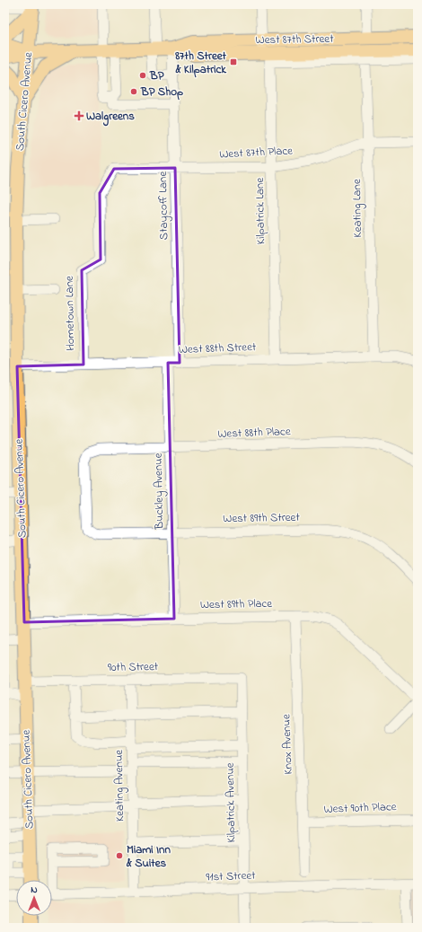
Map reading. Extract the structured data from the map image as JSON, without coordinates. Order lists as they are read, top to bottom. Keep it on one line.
{"streets":{"main road":["West 87th Street","South Cicero Avenue"],"street":["West 87th Place","Staycoff Lane","Keating Lane","Kilpatrick Lane","Hometown Lane","West 88th Street","West 88th Place","Buckley Avenue","West 89th Street","West 89th Place","90th Street","Knox Avenue","Keating Avenue","Kilpatrick Avenue","West 90th Place","91st Street"]},"crossings":[["West 87th Street","South Cicero Avenue"],["West 87th Street","Staycoff Lane"],["West 87th Street","Keating Lane"],["West 87th Street","Kilpatrick Lane"],["South Cicero Avenue","West 88th Street"],["South Cicero Avenue","West 89th Place"],["South Cicero Avenue","90th Street"],["West 87th Place","Staycoff Lane"],["West 87th Place","Keating Lane"],["West 87th Place","Kilpatrick Lane"],["West 87th Place","Hometown Lane"],["Staycoff Lane","West 88th Street"],["Keating Lane","West 88th Street"],["Kilpatrick Lane","West 88th Street"],["Hometown Lane","West 88th Street"],["West 88th Street","Buckley Avenue"],["West 88th Place","Buckley Avenue"],["West 88th Place","West 89th Street"],["Buckley Avenue","West 89th Street"],["Buckley Avenue","West 89th Place"],["West 89th Place","Knox Avenue"],["90th Street","Keating Avenue"],["90th Street","Kilpatrick Avenue"],["Knox Avenue","West 90th Place"],["Keating Avenue","91st Street"],["Kilpatrick Avenue","91st Street"]],"places":{"transit":["87th Street & Kilpatrick"],"other":["BP","BP Shop","Miami Inn & Suites"],"health":["Walgreens"]},"north":"top"}
